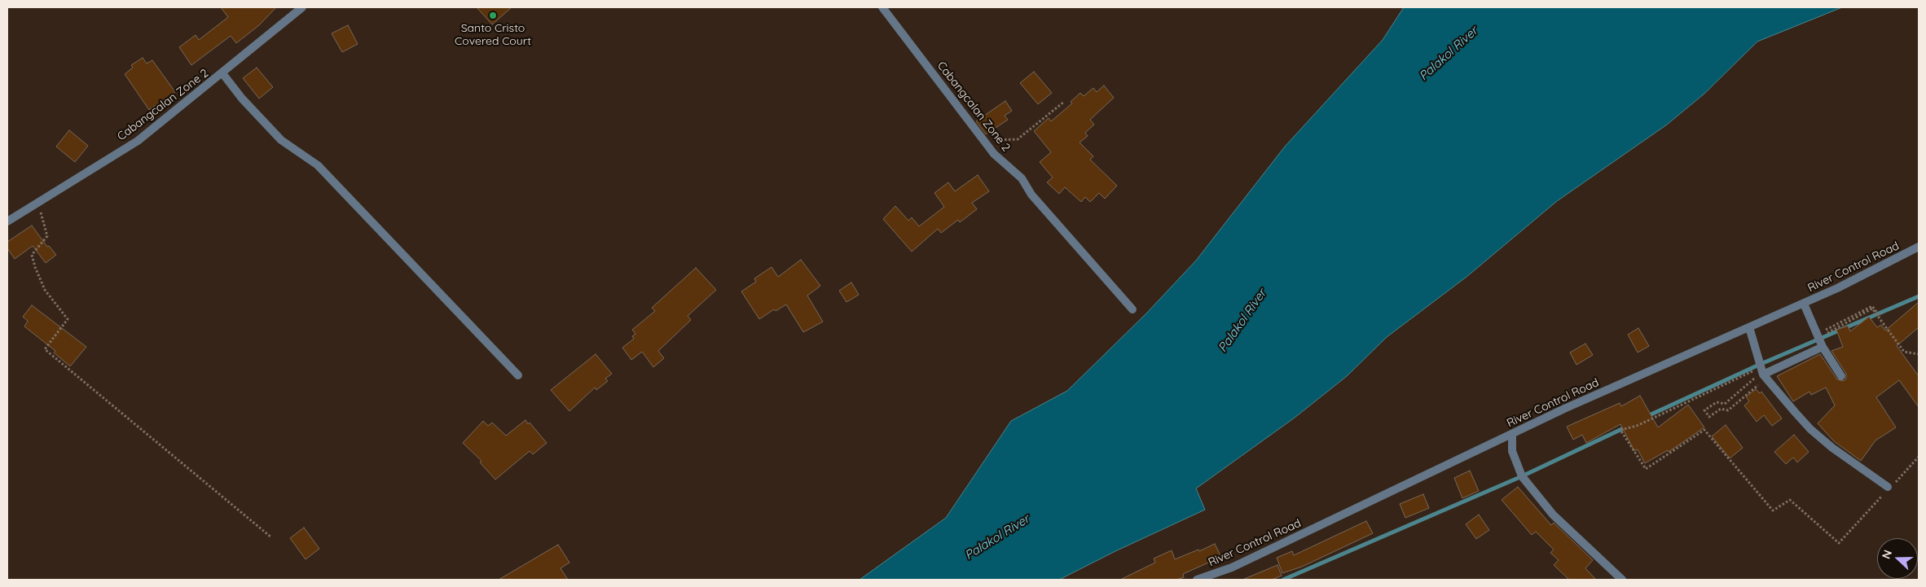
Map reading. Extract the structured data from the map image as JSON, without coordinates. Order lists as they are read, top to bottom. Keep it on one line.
{"streets":{"street":["Cabangcalan Zone 2","River Control Road"]},"water":["Palakol River"],"places":["Santo Cristo Covered Court"],"north":"left"}
